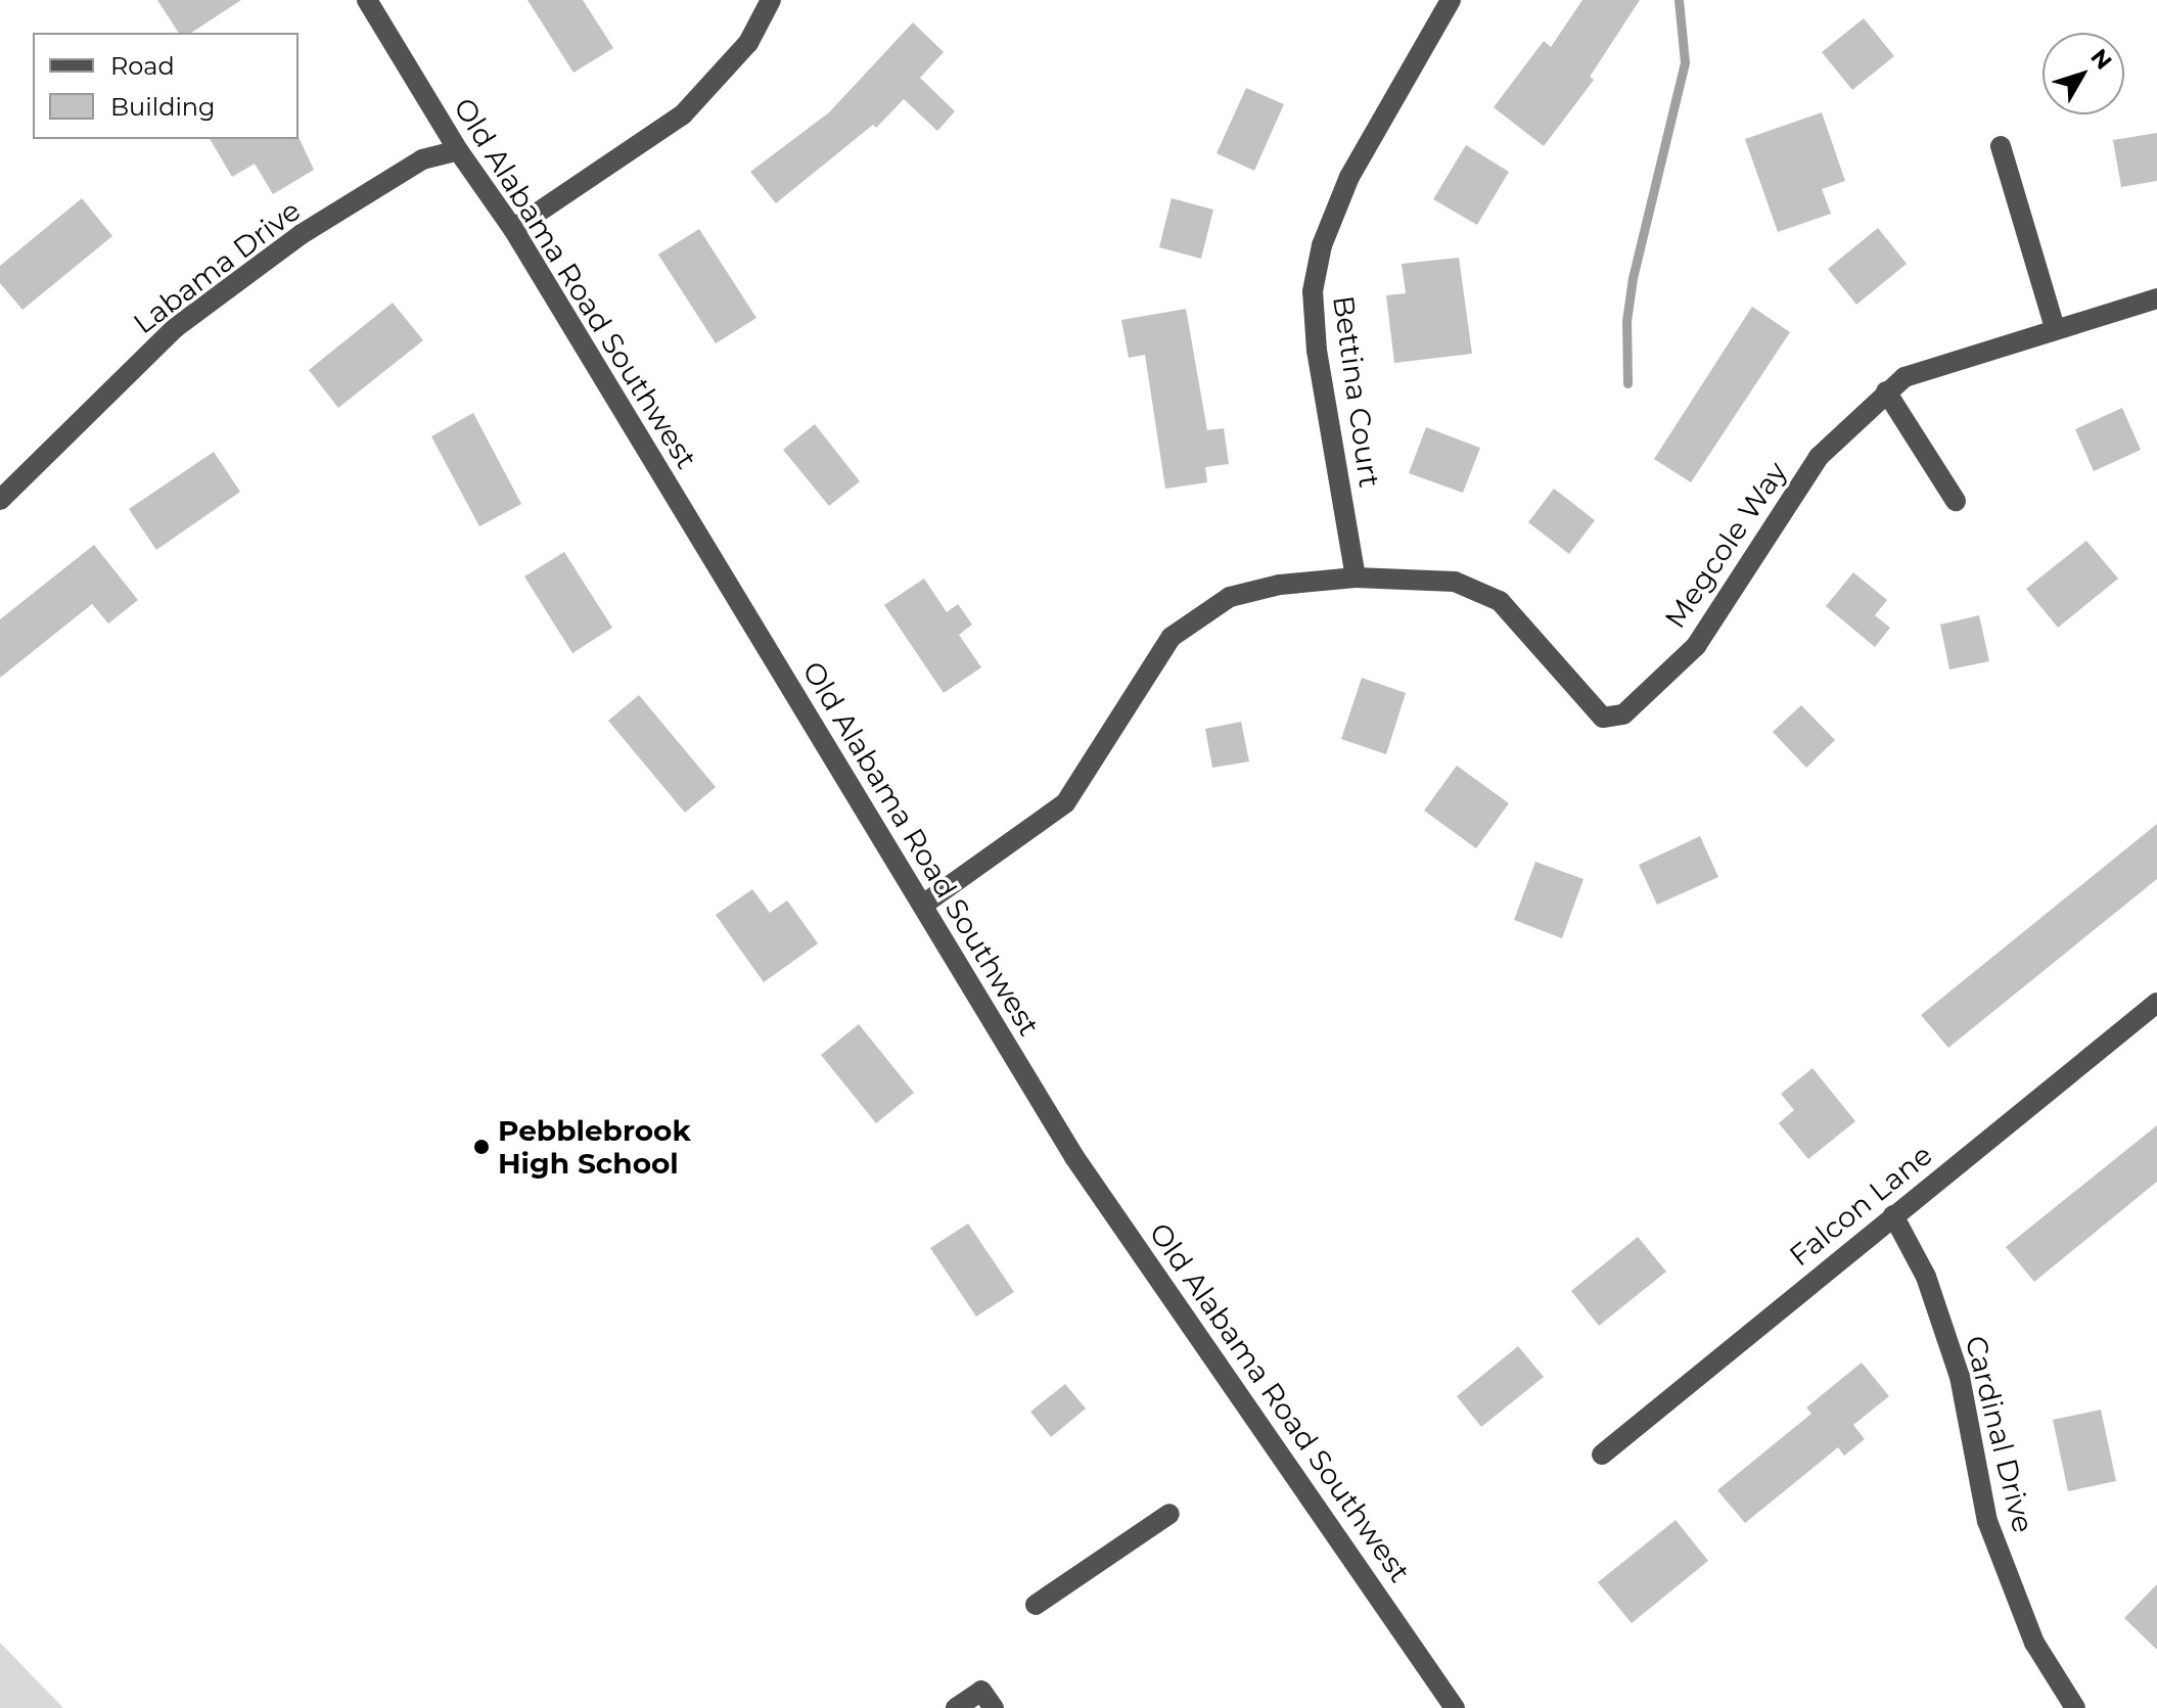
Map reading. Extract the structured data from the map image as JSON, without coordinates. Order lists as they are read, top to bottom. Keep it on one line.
{"streets":{"street":["Labama Drive","Old Alabama Road Southwest","Bettina Court","Megcole Way","Falcon Lane","Cardinal Drive"]},"crossings":[["Labama Drive","Old Alabama Road Southwest"],["Old Alabama Road Southwest","Megcole Way"],["Bettina Court","Megcole Way"],["Falcon Lane","Cardinal Drive"]],"places":["Pebblebrook High School"],"legend":["Road","Building"],"north":"top right"}
